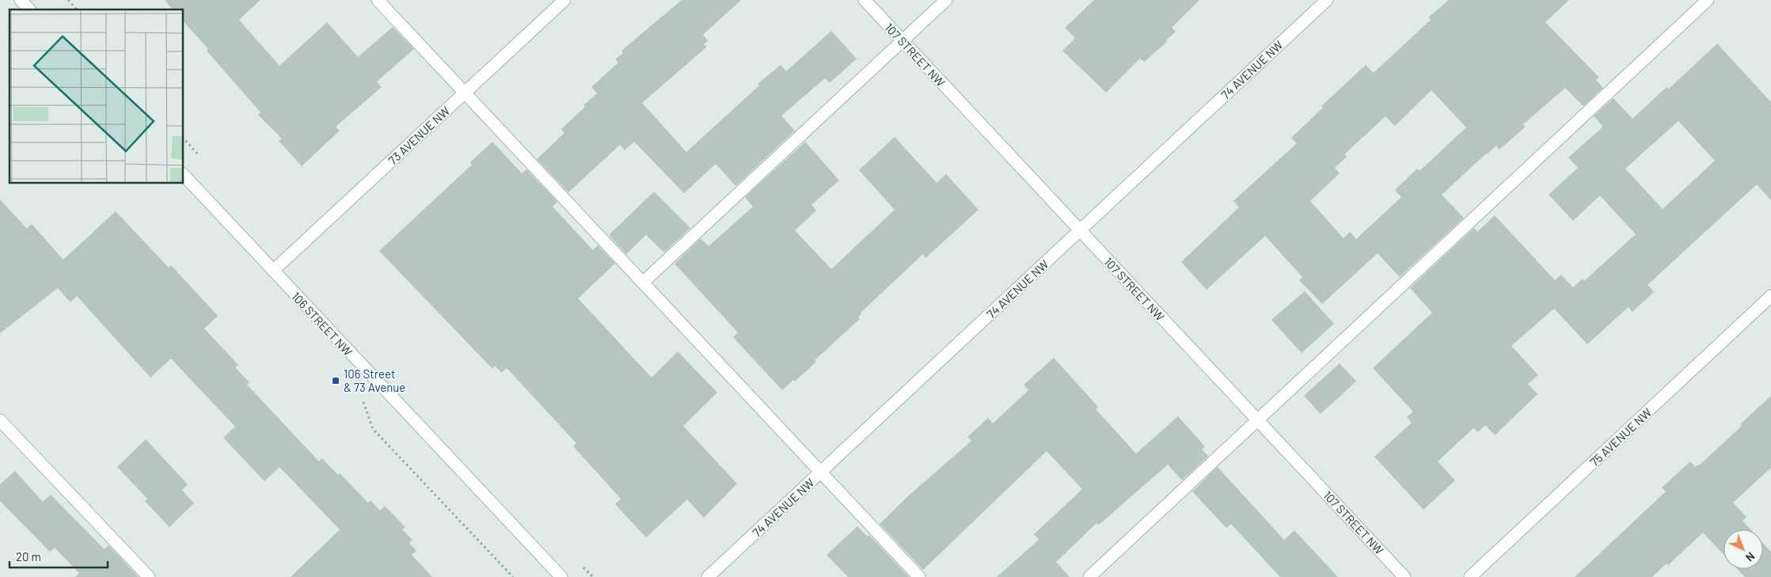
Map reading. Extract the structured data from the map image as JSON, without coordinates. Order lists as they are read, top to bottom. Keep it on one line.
{"streets":{"street":["107 STREET NW","74 AVENUE NW","73 AVENUE NW","106 STREET NW","75 AVENUE NW"]},"crossings":[["107 STREET NW","74 AVENUE NW"],["73 AVENUE NW","106 STREET NW"]],"places":{"transit":["106 Street & 73 Avenue"]},"scale_bar":"20 m","north":"bottom right"}
